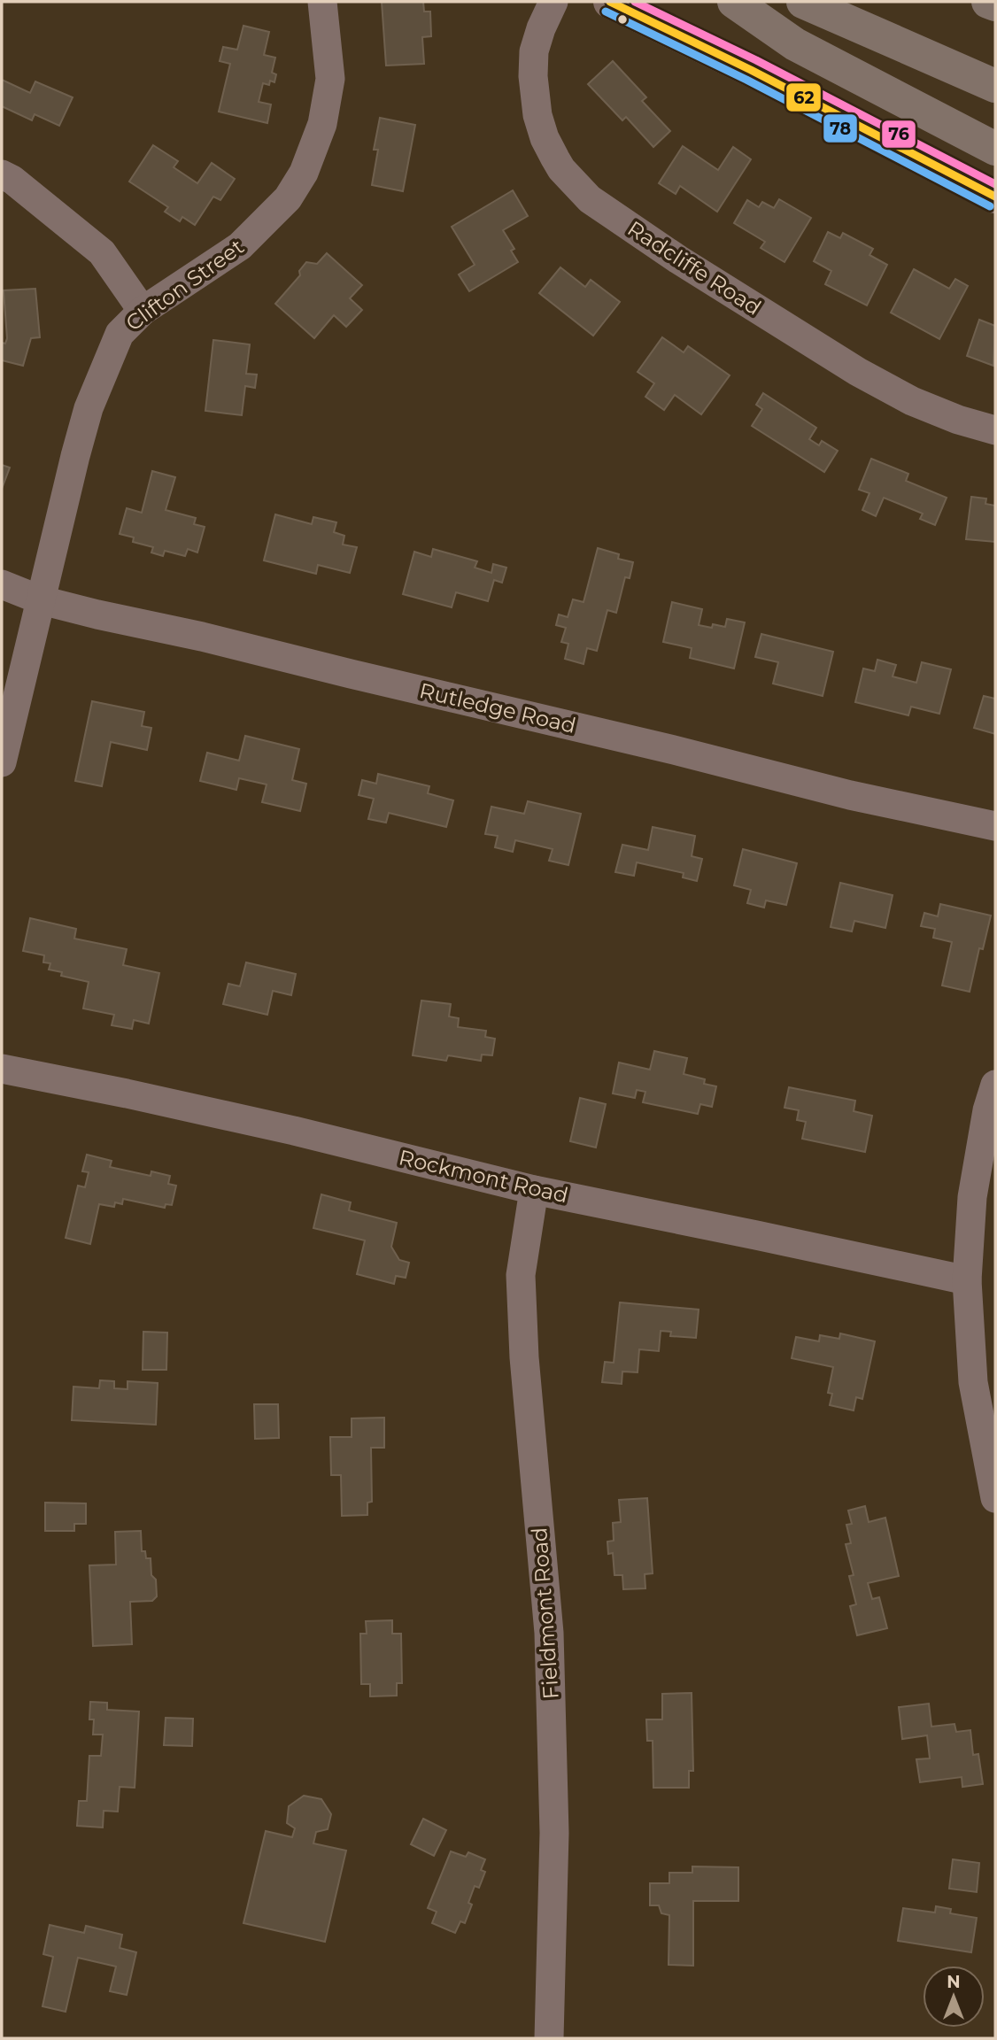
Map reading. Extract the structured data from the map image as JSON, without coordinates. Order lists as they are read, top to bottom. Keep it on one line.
{"streets":{"street":["Radcliffe Road","Clifton Street","Rutledge Road","Rockmont Road","Fieldmont Road"]},"crossings":[["Clifton Street","Rutledge Road"],["Rockmont Road","Fieldmont Road"]],"lines":["transit line 62","transit line 76","transit line 78"],"north":"top"}
